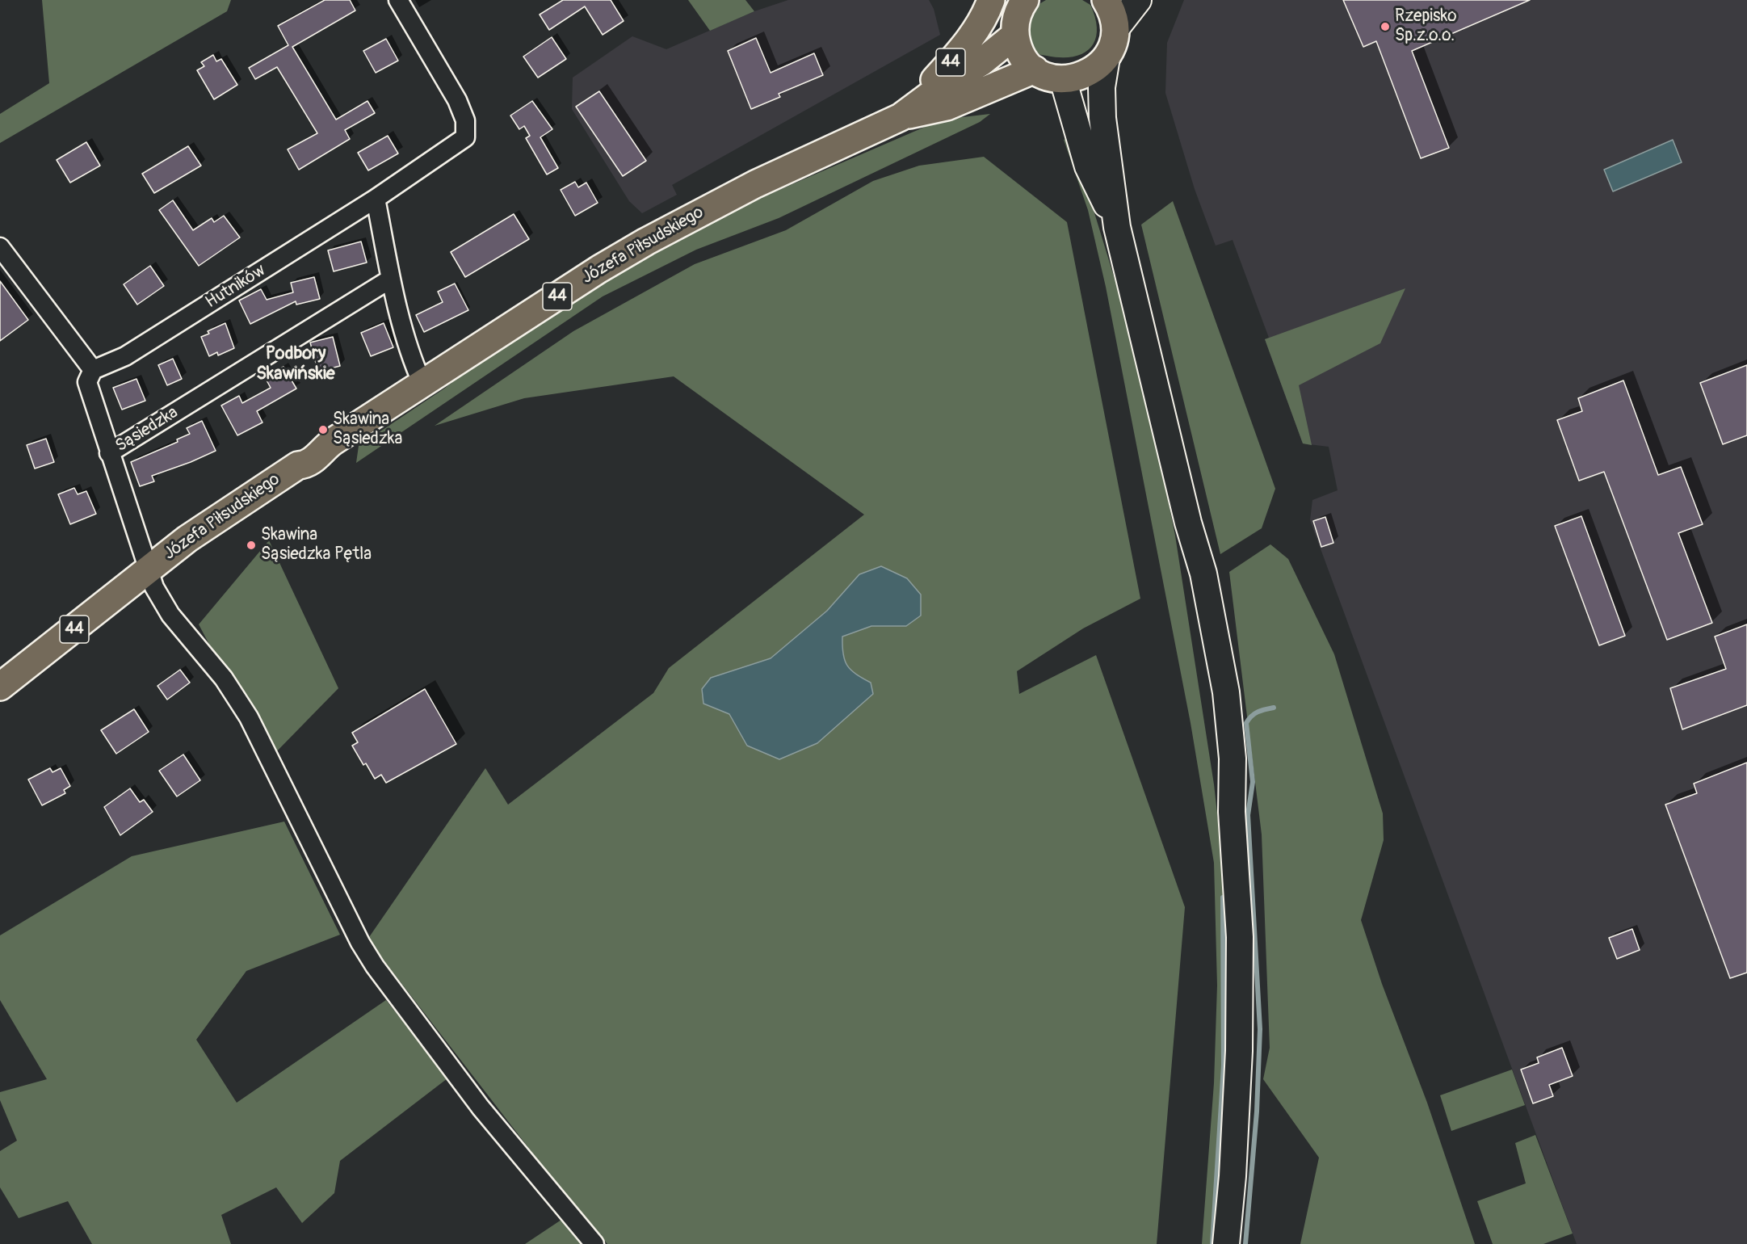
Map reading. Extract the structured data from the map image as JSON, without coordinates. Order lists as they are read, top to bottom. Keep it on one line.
{"streets":{"main road":["44","Józefa Piłsudskiego"],"street":["Hutników","Sąsiedzka"]},"crossings":[["44","Józefa Piłsudskiego"],["Hutników","Sąsiedzka"]],"districts":["Podbory Skawińskie"],"places":["Rzepisko Sp.z.o.o.","Skawina Sąsiedzka","Skawina Sąsiedzka Pętla"]}
